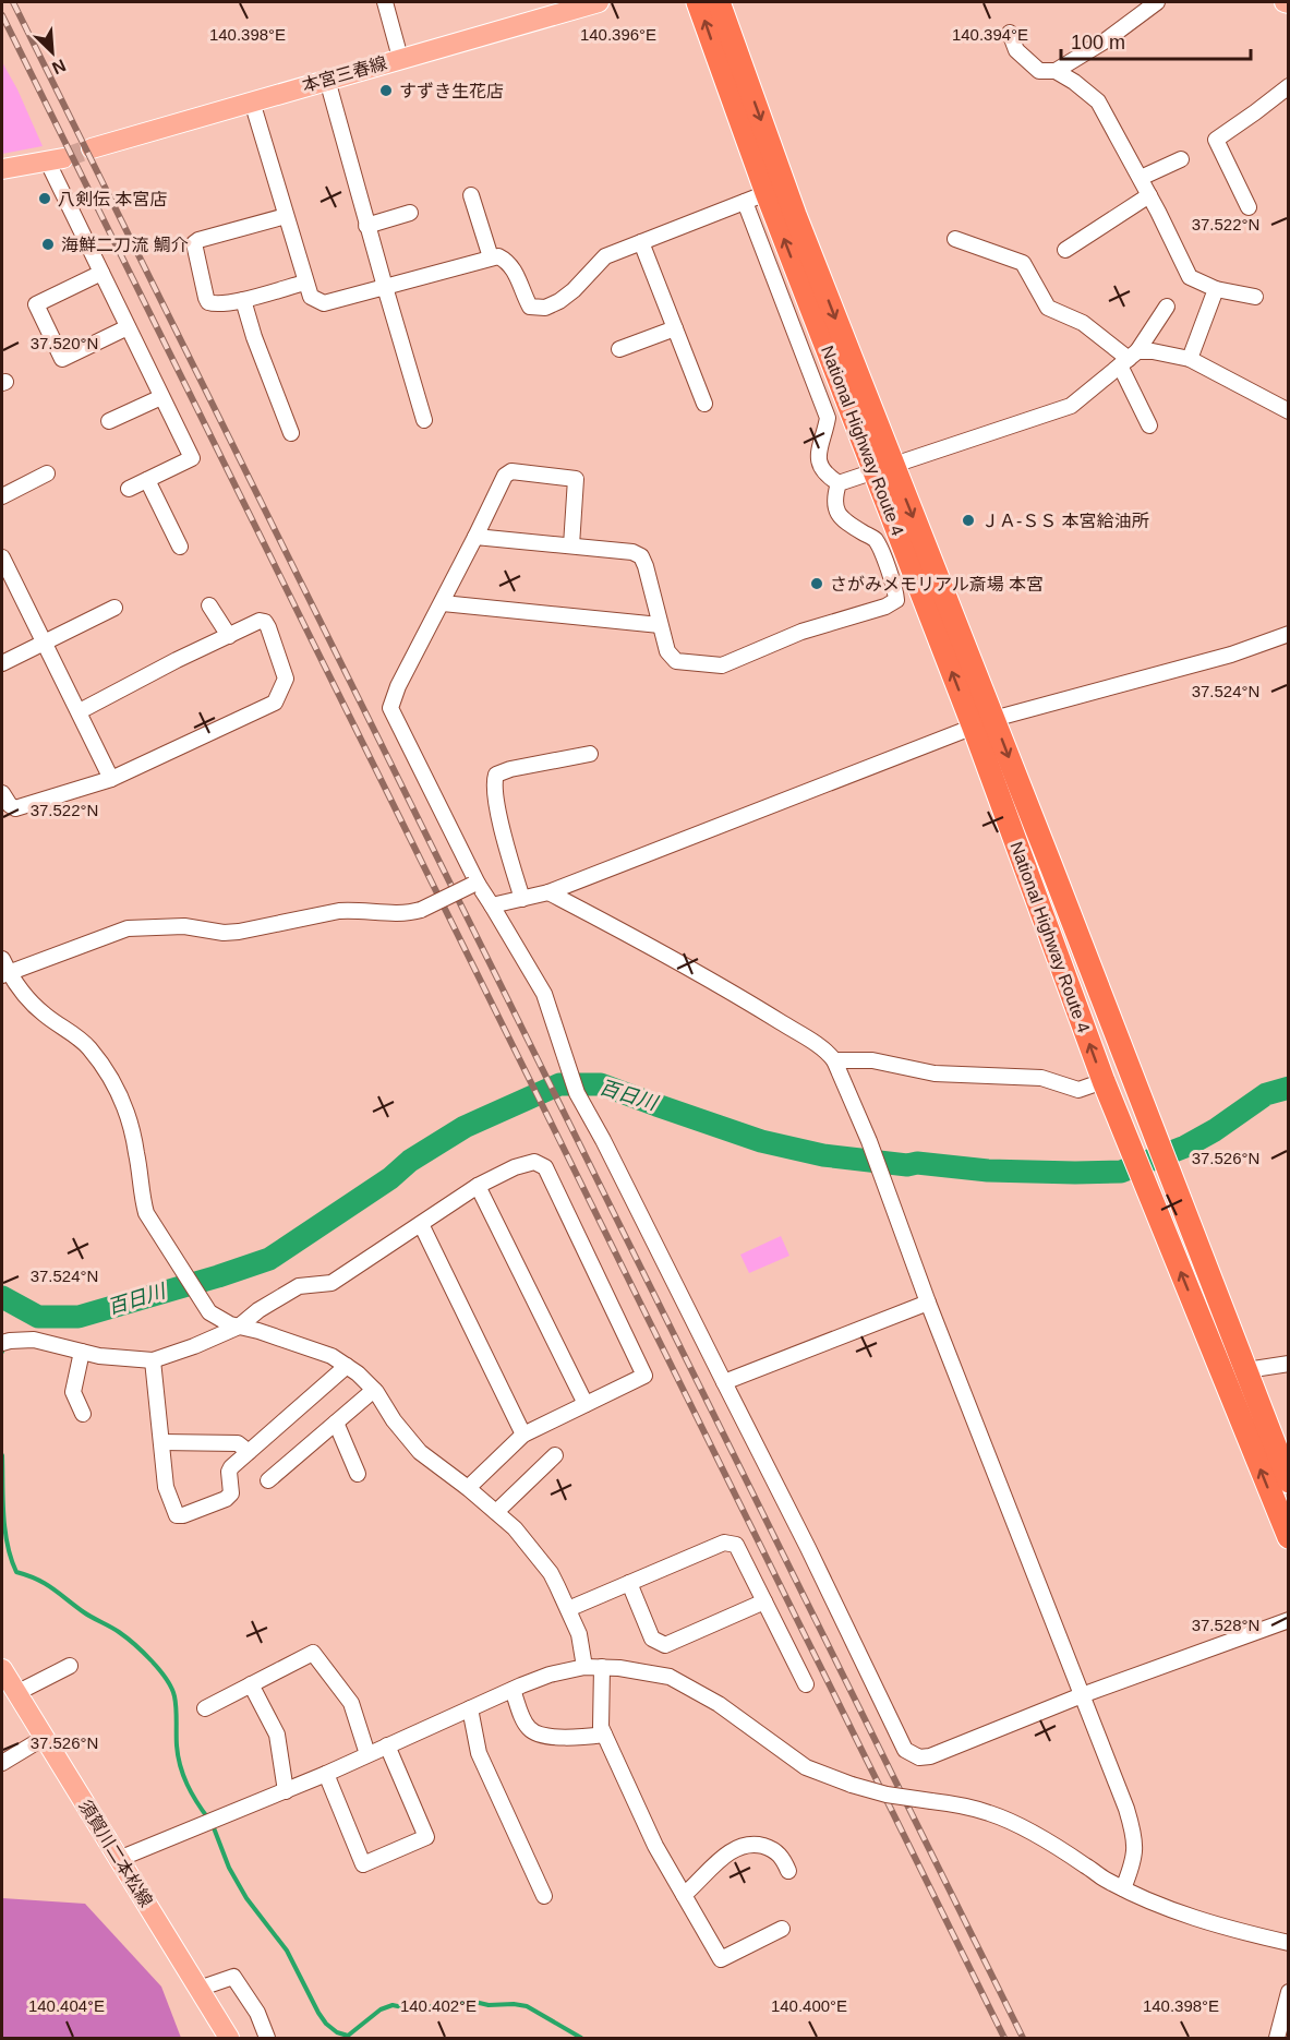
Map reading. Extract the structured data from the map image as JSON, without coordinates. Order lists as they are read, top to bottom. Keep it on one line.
{"streets":{"highway":["National Highway Route 4"],"main road":["本宮三春線","須賀川二本松線"]},"water":["百日川"],"places":["すずき生花店","八剣伝 本宮店","海鮮二刀流 鯛介","ＪＡ-ＳＳ 本宮給油所","さがみメモリアル斎場 本宮"],"scale_bar":"100 m","north":"bottom right","coordinates":["140.398°E","140.396°E","140.394°E","37.522°N","37.520°N","37.524°N","37.526°N","37.528°N","140.404°E","140.402°E","140.400°E"]}
